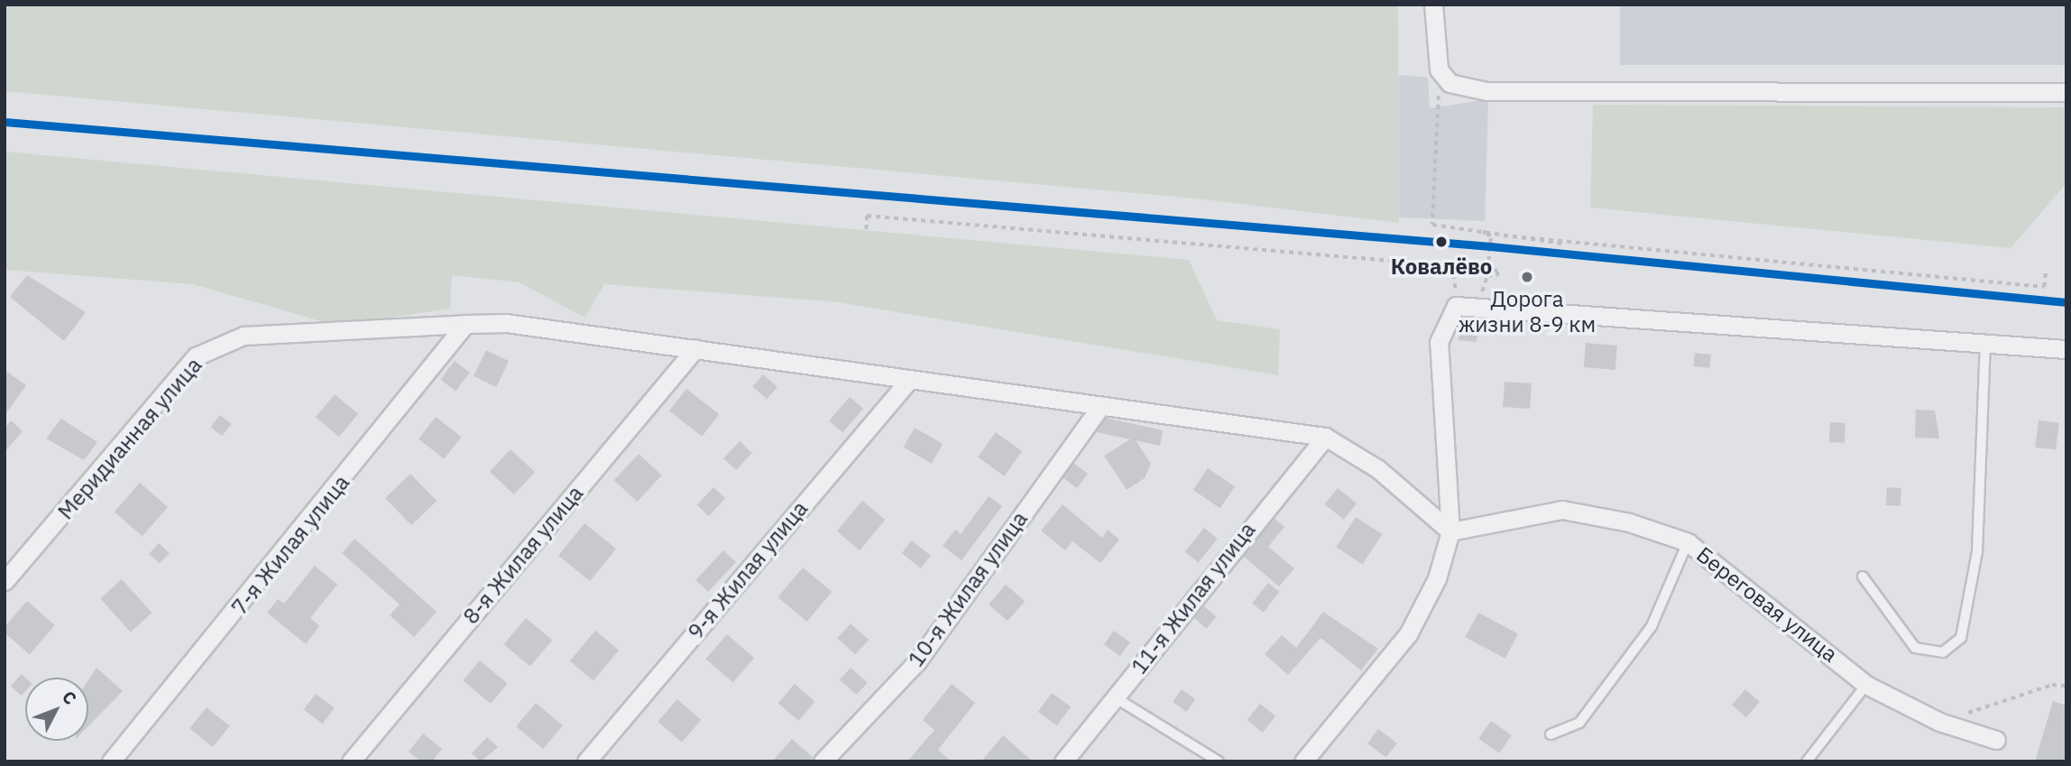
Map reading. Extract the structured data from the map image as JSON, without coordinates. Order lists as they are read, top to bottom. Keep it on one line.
{"streets":{"street":["Меридианная улица","7-я Жилая улица","8-я Жилая улица","9-я Жилая улица","10-я Жилая улица","11-я Жилая улица","Береговая улица"]},"crossings":[["Меридианная улица","7-я Жилая улица"],["Меридианная улица","8-я Жилая улица"],["Меридианная улица","9-я Жилая улица"],["Меридианная улица","10-я Жилая улица"],["Меридианная улица","11-я Жилая улица"]],"places":["Ковалёво","Дорога жизни 8-9 км"],"north":"top right"}
